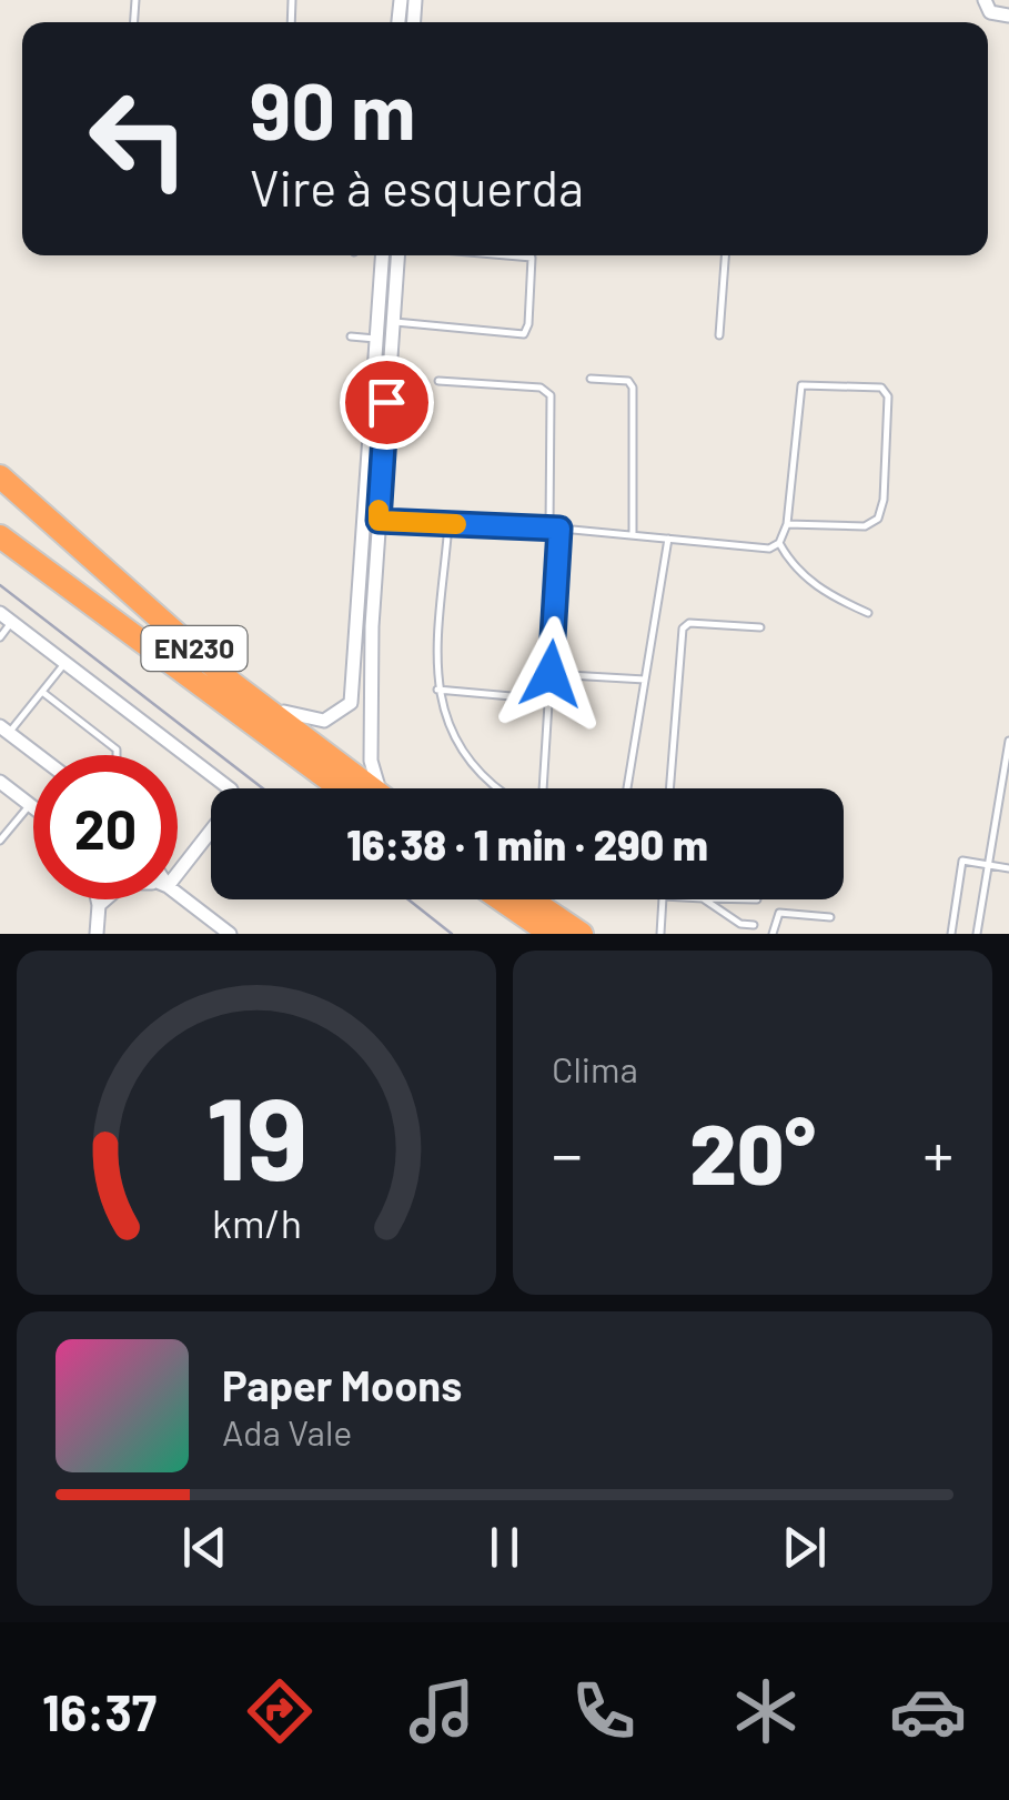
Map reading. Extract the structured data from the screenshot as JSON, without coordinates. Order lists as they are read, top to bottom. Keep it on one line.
{"streets":{"highway":["EN230"]},"page":{"turn":["90 m","Vire à esquerda"],"limit":"20","trip":"16:38 · 1 min · 290 m","tile":"Clima","heat":["−","20°","+"],"song":["Paper Moons","Ada Vale"],"tabs":"16:37","gauge":["19","km/h"]}}
